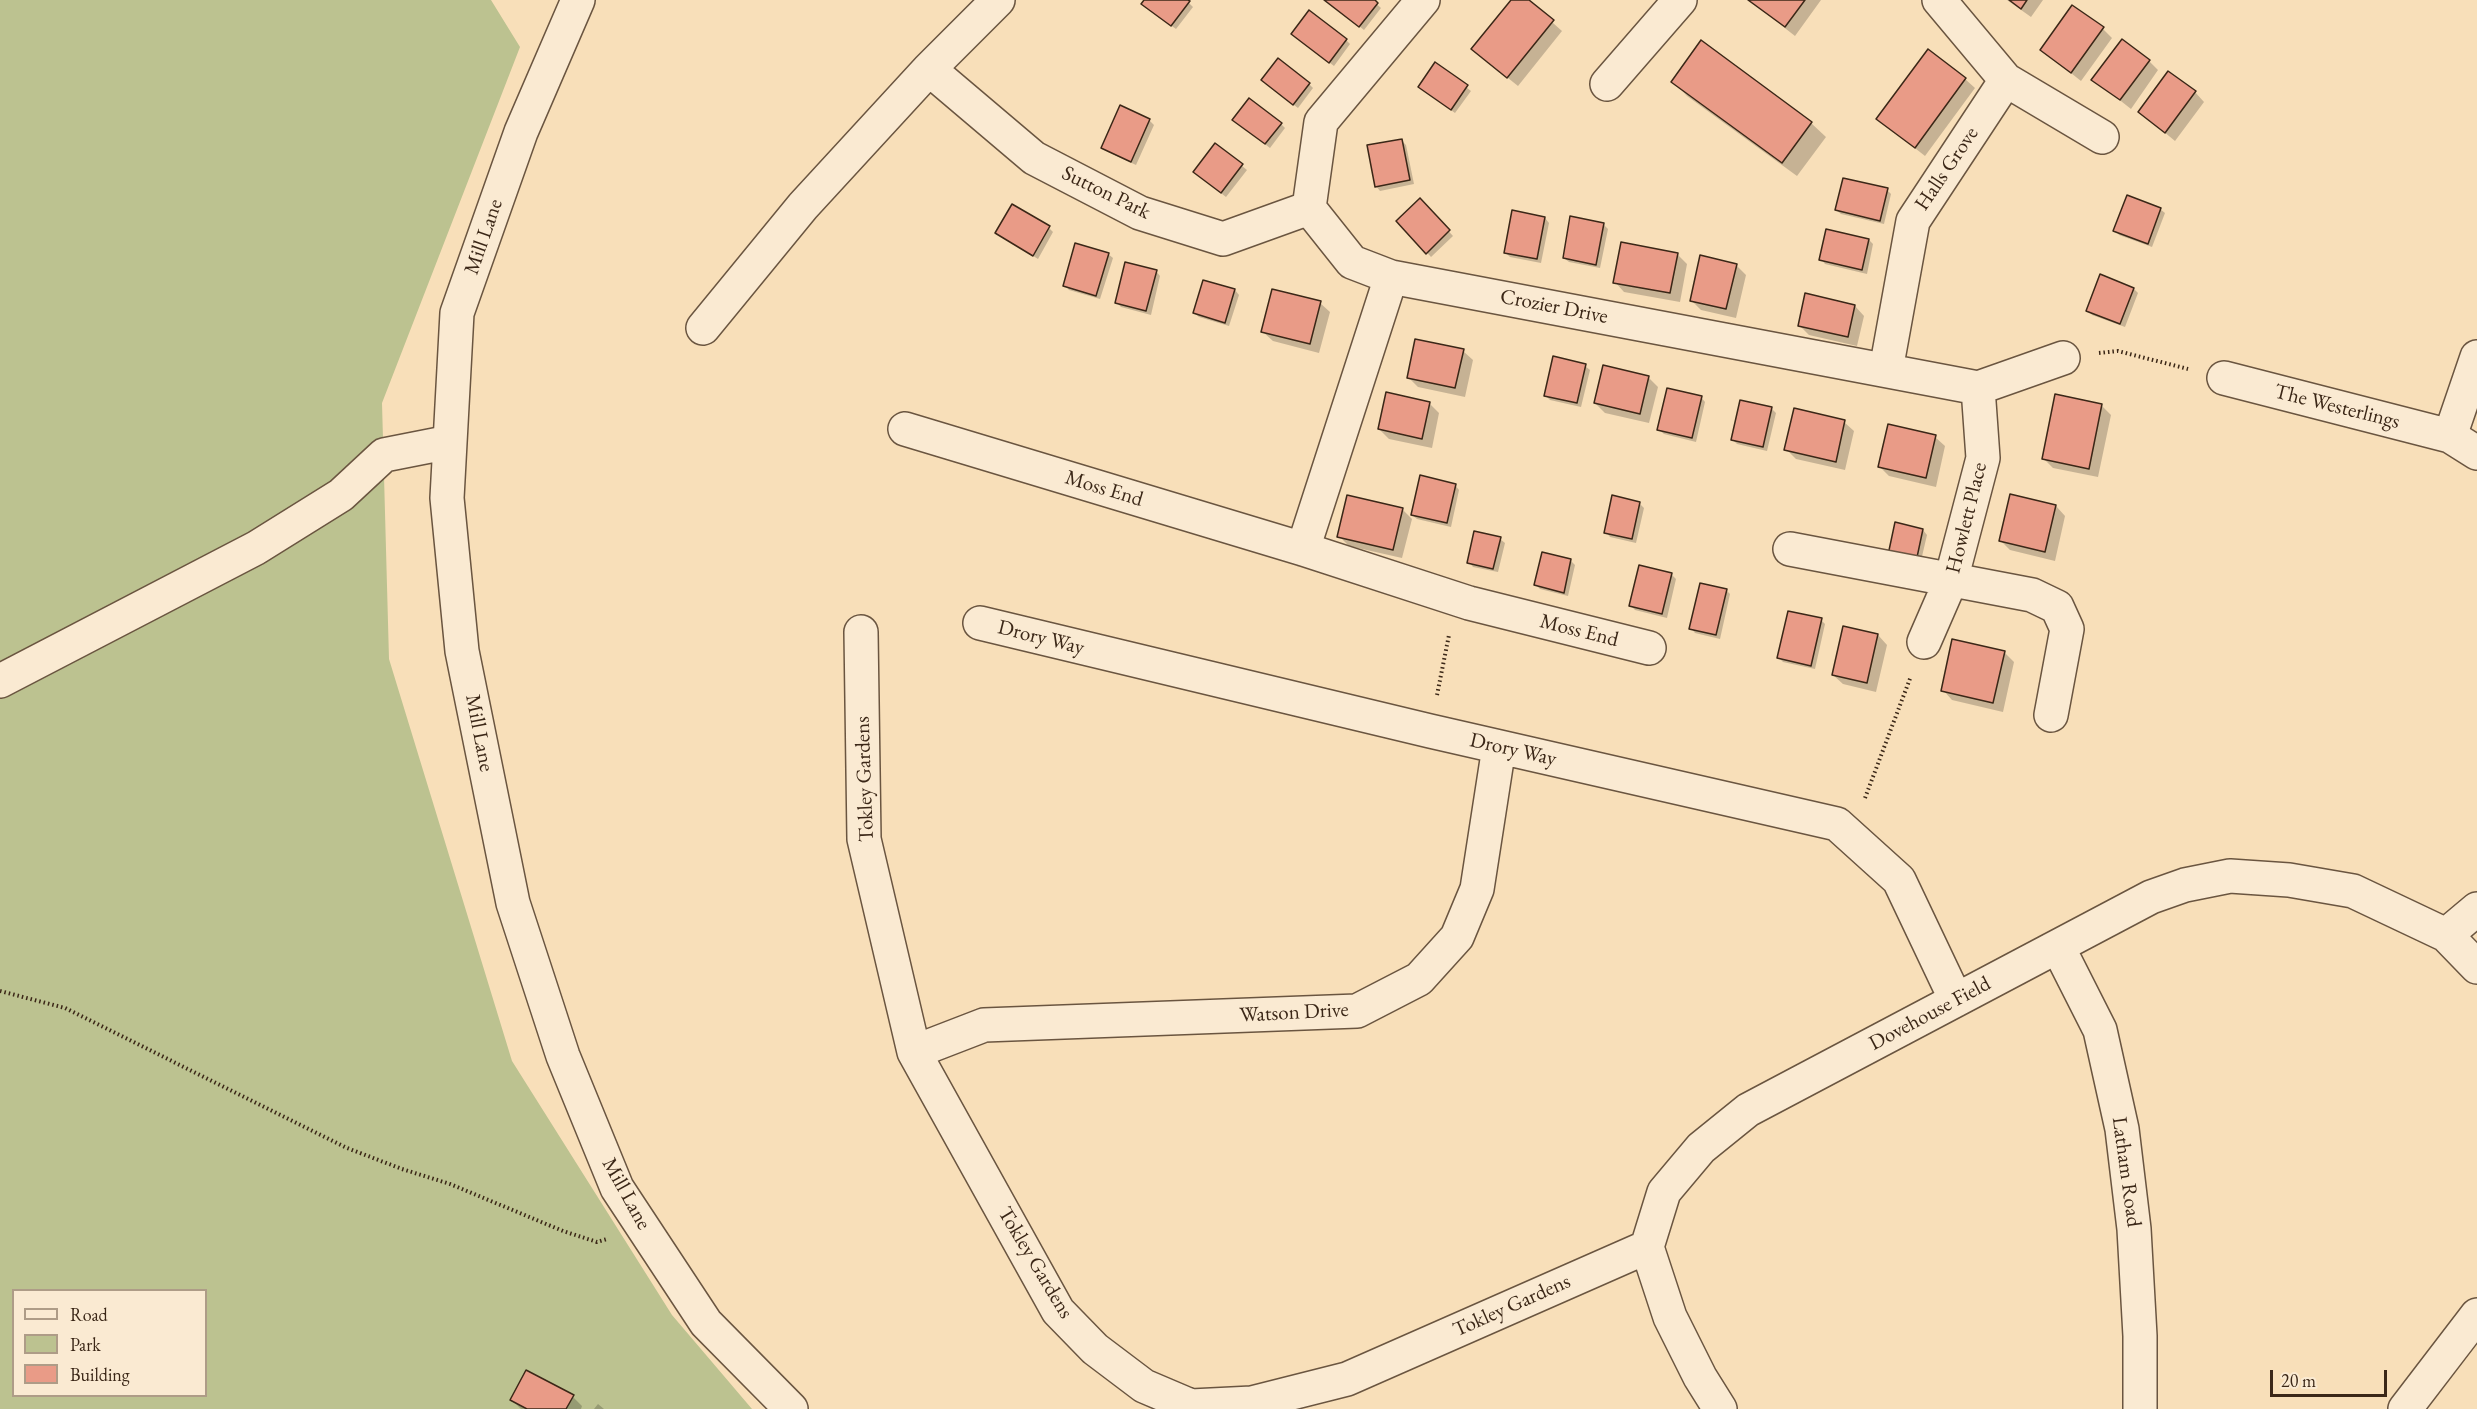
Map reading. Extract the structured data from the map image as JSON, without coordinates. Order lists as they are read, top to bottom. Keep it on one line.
{"streets":{"street":["Halls Grove","Sutton Park","Mill Lane","Crozier Drive","The Westerlings","Moss End","Howlett Place","Drory Way","Tokley Gardens","Watson Drive","Dovehouse Field","Latham Road"]},"crossings":[["Halls Grove","Crozier Drive"],["Sutton Park","Crozier Drive"],["Crozier Drive","Howlett Place"],["Drory Way","Watson Drive"],["Drory Way","Dovehouse Field"],["Tokley Gardens","Watson Drive"],["Tokley Gardens","Dovehouse Field"],["Dovehouse Field","Latham Road"]],"legend":["Road","Park","Building"],"scale_bar":"20 m"}
